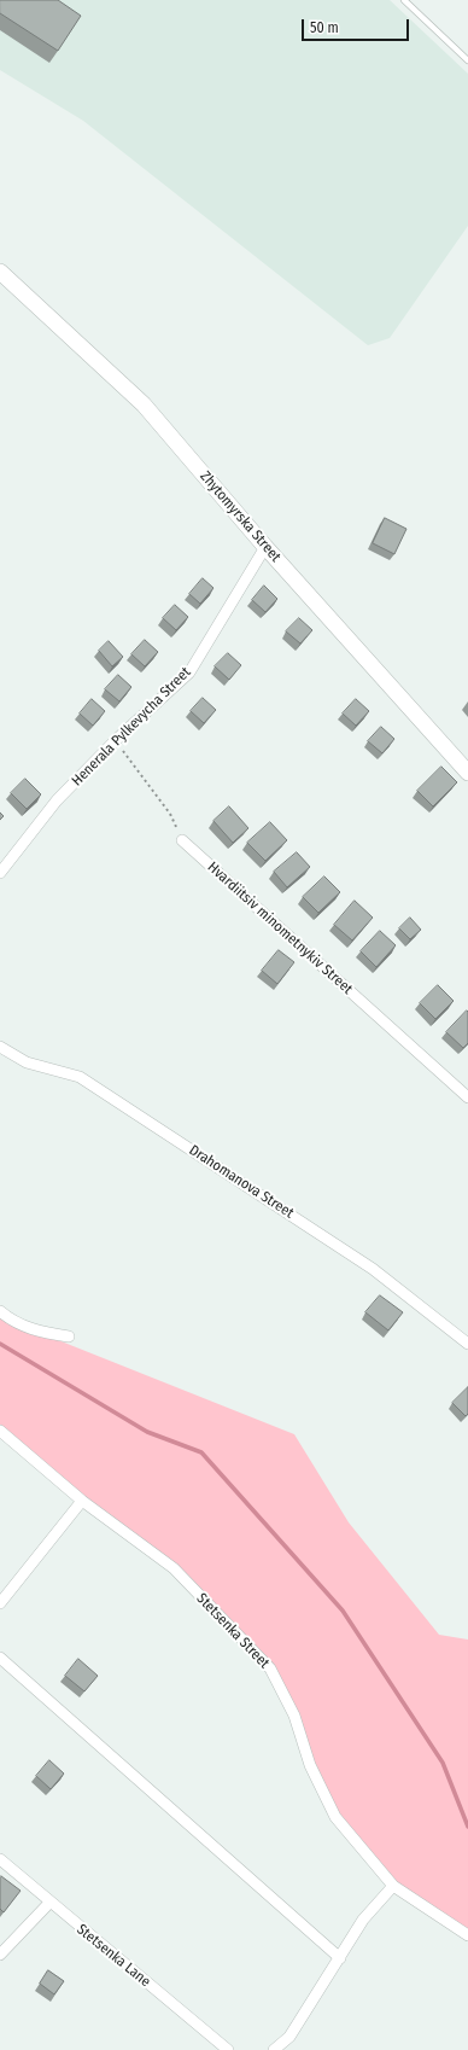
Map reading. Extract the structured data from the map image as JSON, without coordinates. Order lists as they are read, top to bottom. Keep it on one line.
{"streets":{"main road":["Zhytomyrska Street"],"street":["Henerala Pylkevycha Street","Hvardiitsiv minometnykiv Street","Drahomanova Street","Stetsenka Street","Stetsenka Lane"]},"crossings":[["Zhytomyrska Street","Henerala Pylkevycha Street"]],"scale_bar":"50 m"}
